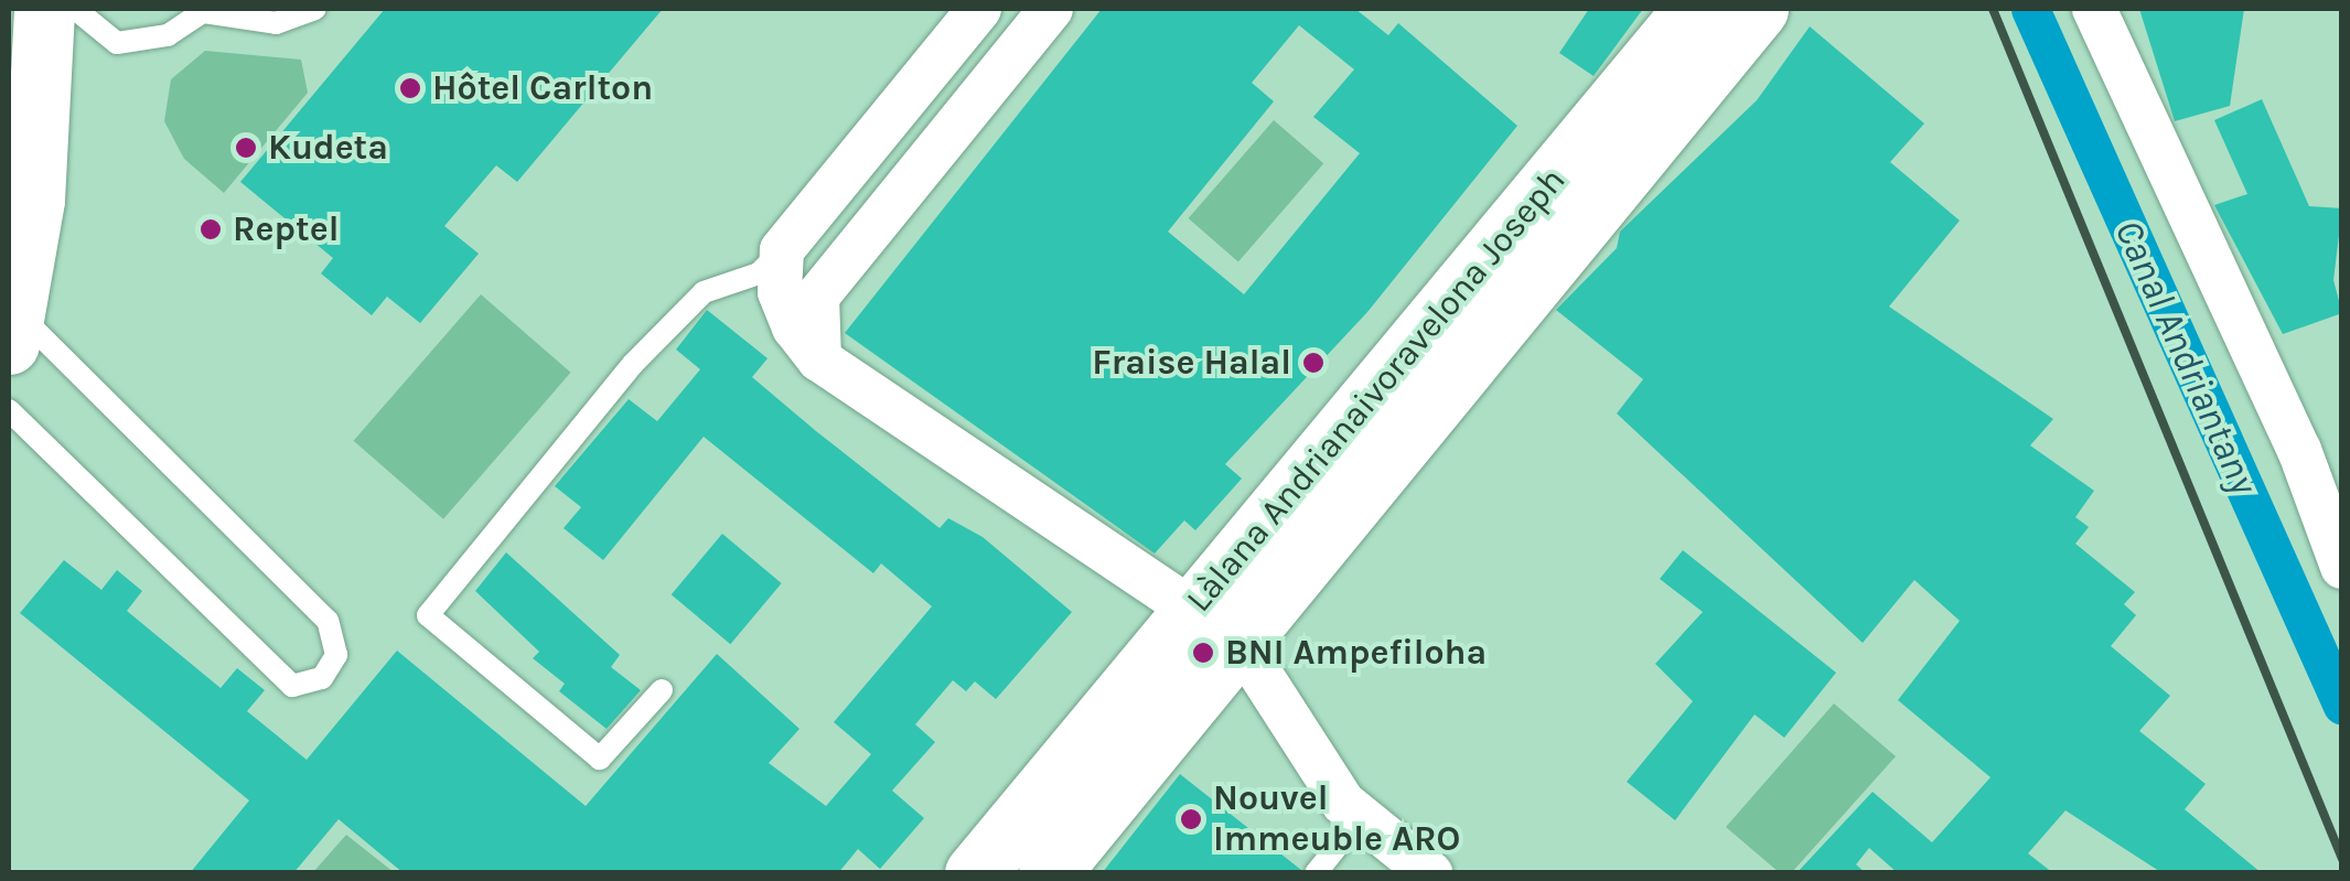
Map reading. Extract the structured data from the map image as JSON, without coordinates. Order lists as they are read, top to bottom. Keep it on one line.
{"streets":{"main road":["Làlana Andrianaivoravelona Joseph"]},"water":["Canal Andriantany"],"places":["Hôtel Carlton","Kudeta","Reptel","Fraise Halal","BNI Ampefiloha","Nouvel Immeuble ARO"]}
